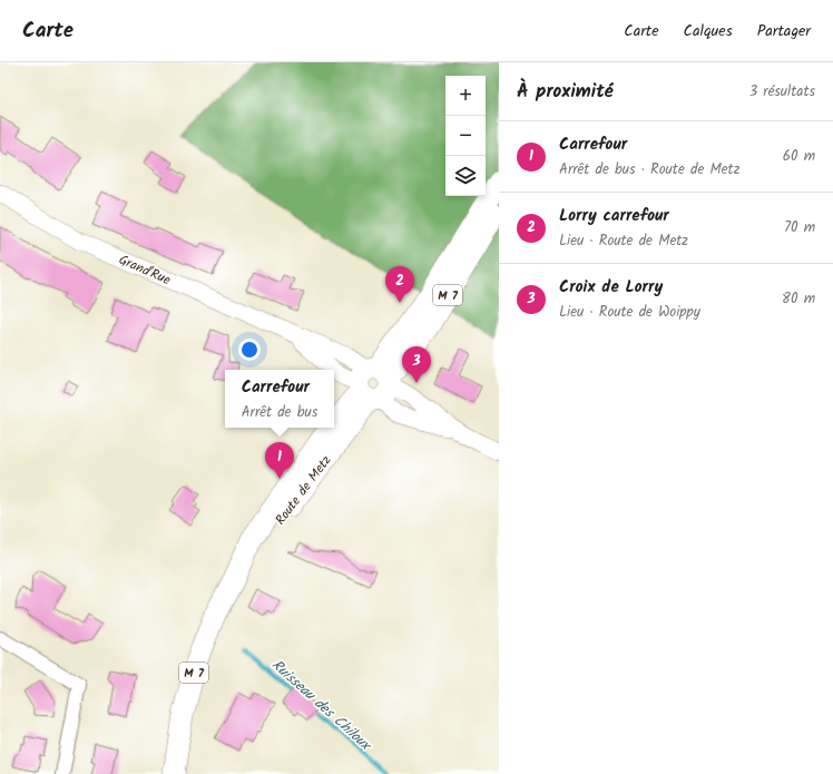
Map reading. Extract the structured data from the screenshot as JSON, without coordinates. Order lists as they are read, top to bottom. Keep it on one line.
{"streets":{"main road":["M 7","Route de Metz"],"street":["Grand'Rue"]},"crossings":[["Grand'Rue","Route de Metz"]],"water":["Ruisseau des Chiloux"],"page":{"header":"Carte","nav":["Carte","Calques","Partager"],"heading":["À proximité","3 résultats"],"map_buttons":["+","−"],"list":[{"mark":"1","name":"Carrefour","note":"Arrêt de bus · Route de Metz","value":"60 m"},{"mark":"2","name":"Lorry carrefour","note":"Lieu · Route de Metz","value":"70 m"},{"mark":"3","name":"Croix de Lorry","note":"Lieu · Route de Woippy","value":"80 m"}],"pins":["2","3","1"],"popup":["Carrefour","Arrêt de bus"]}}
